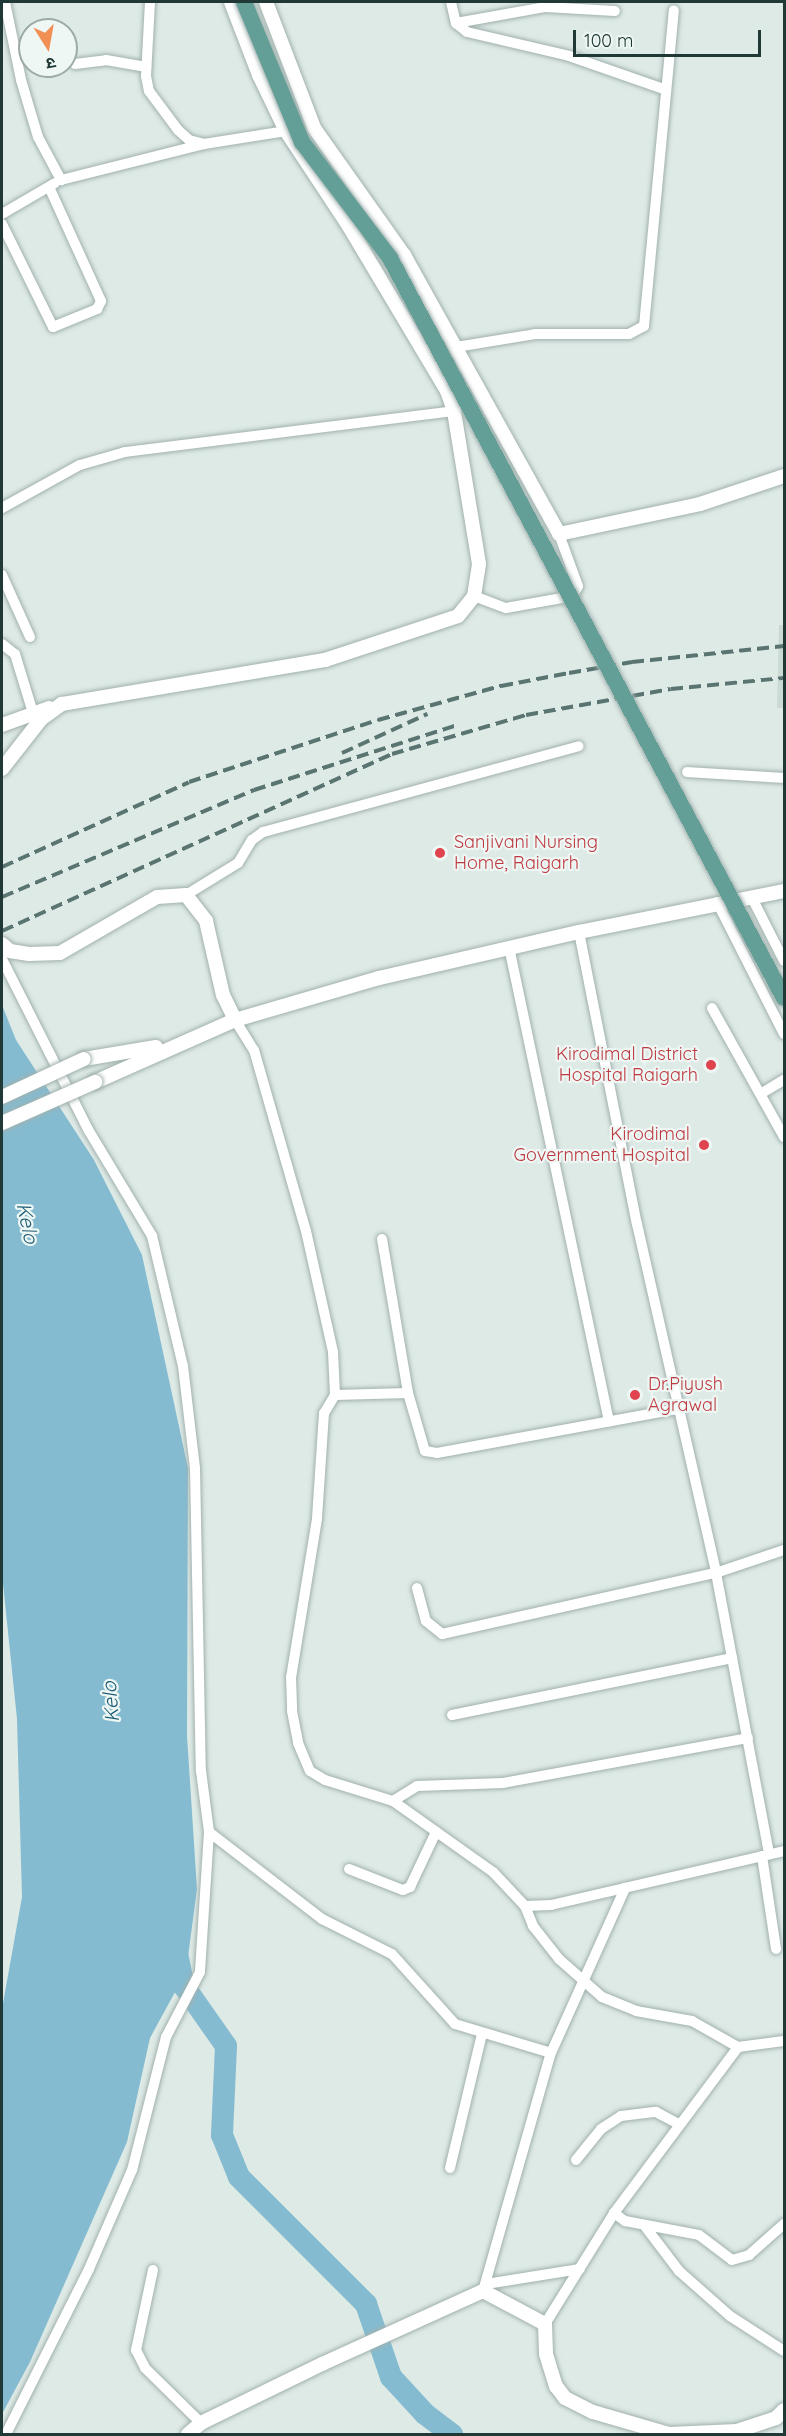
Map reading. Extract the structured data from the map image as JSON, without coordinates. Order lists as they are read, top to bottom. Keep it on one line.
{"water":["Kelo"],"places":["Sanjivani Nursing Home, Raigarh","Kirodimal District Hospital Raigarh","Kirodimal Government Hospital","Dr.Piyush Agrawal"],"scale_bar":"100 m","north":"bottom"}
